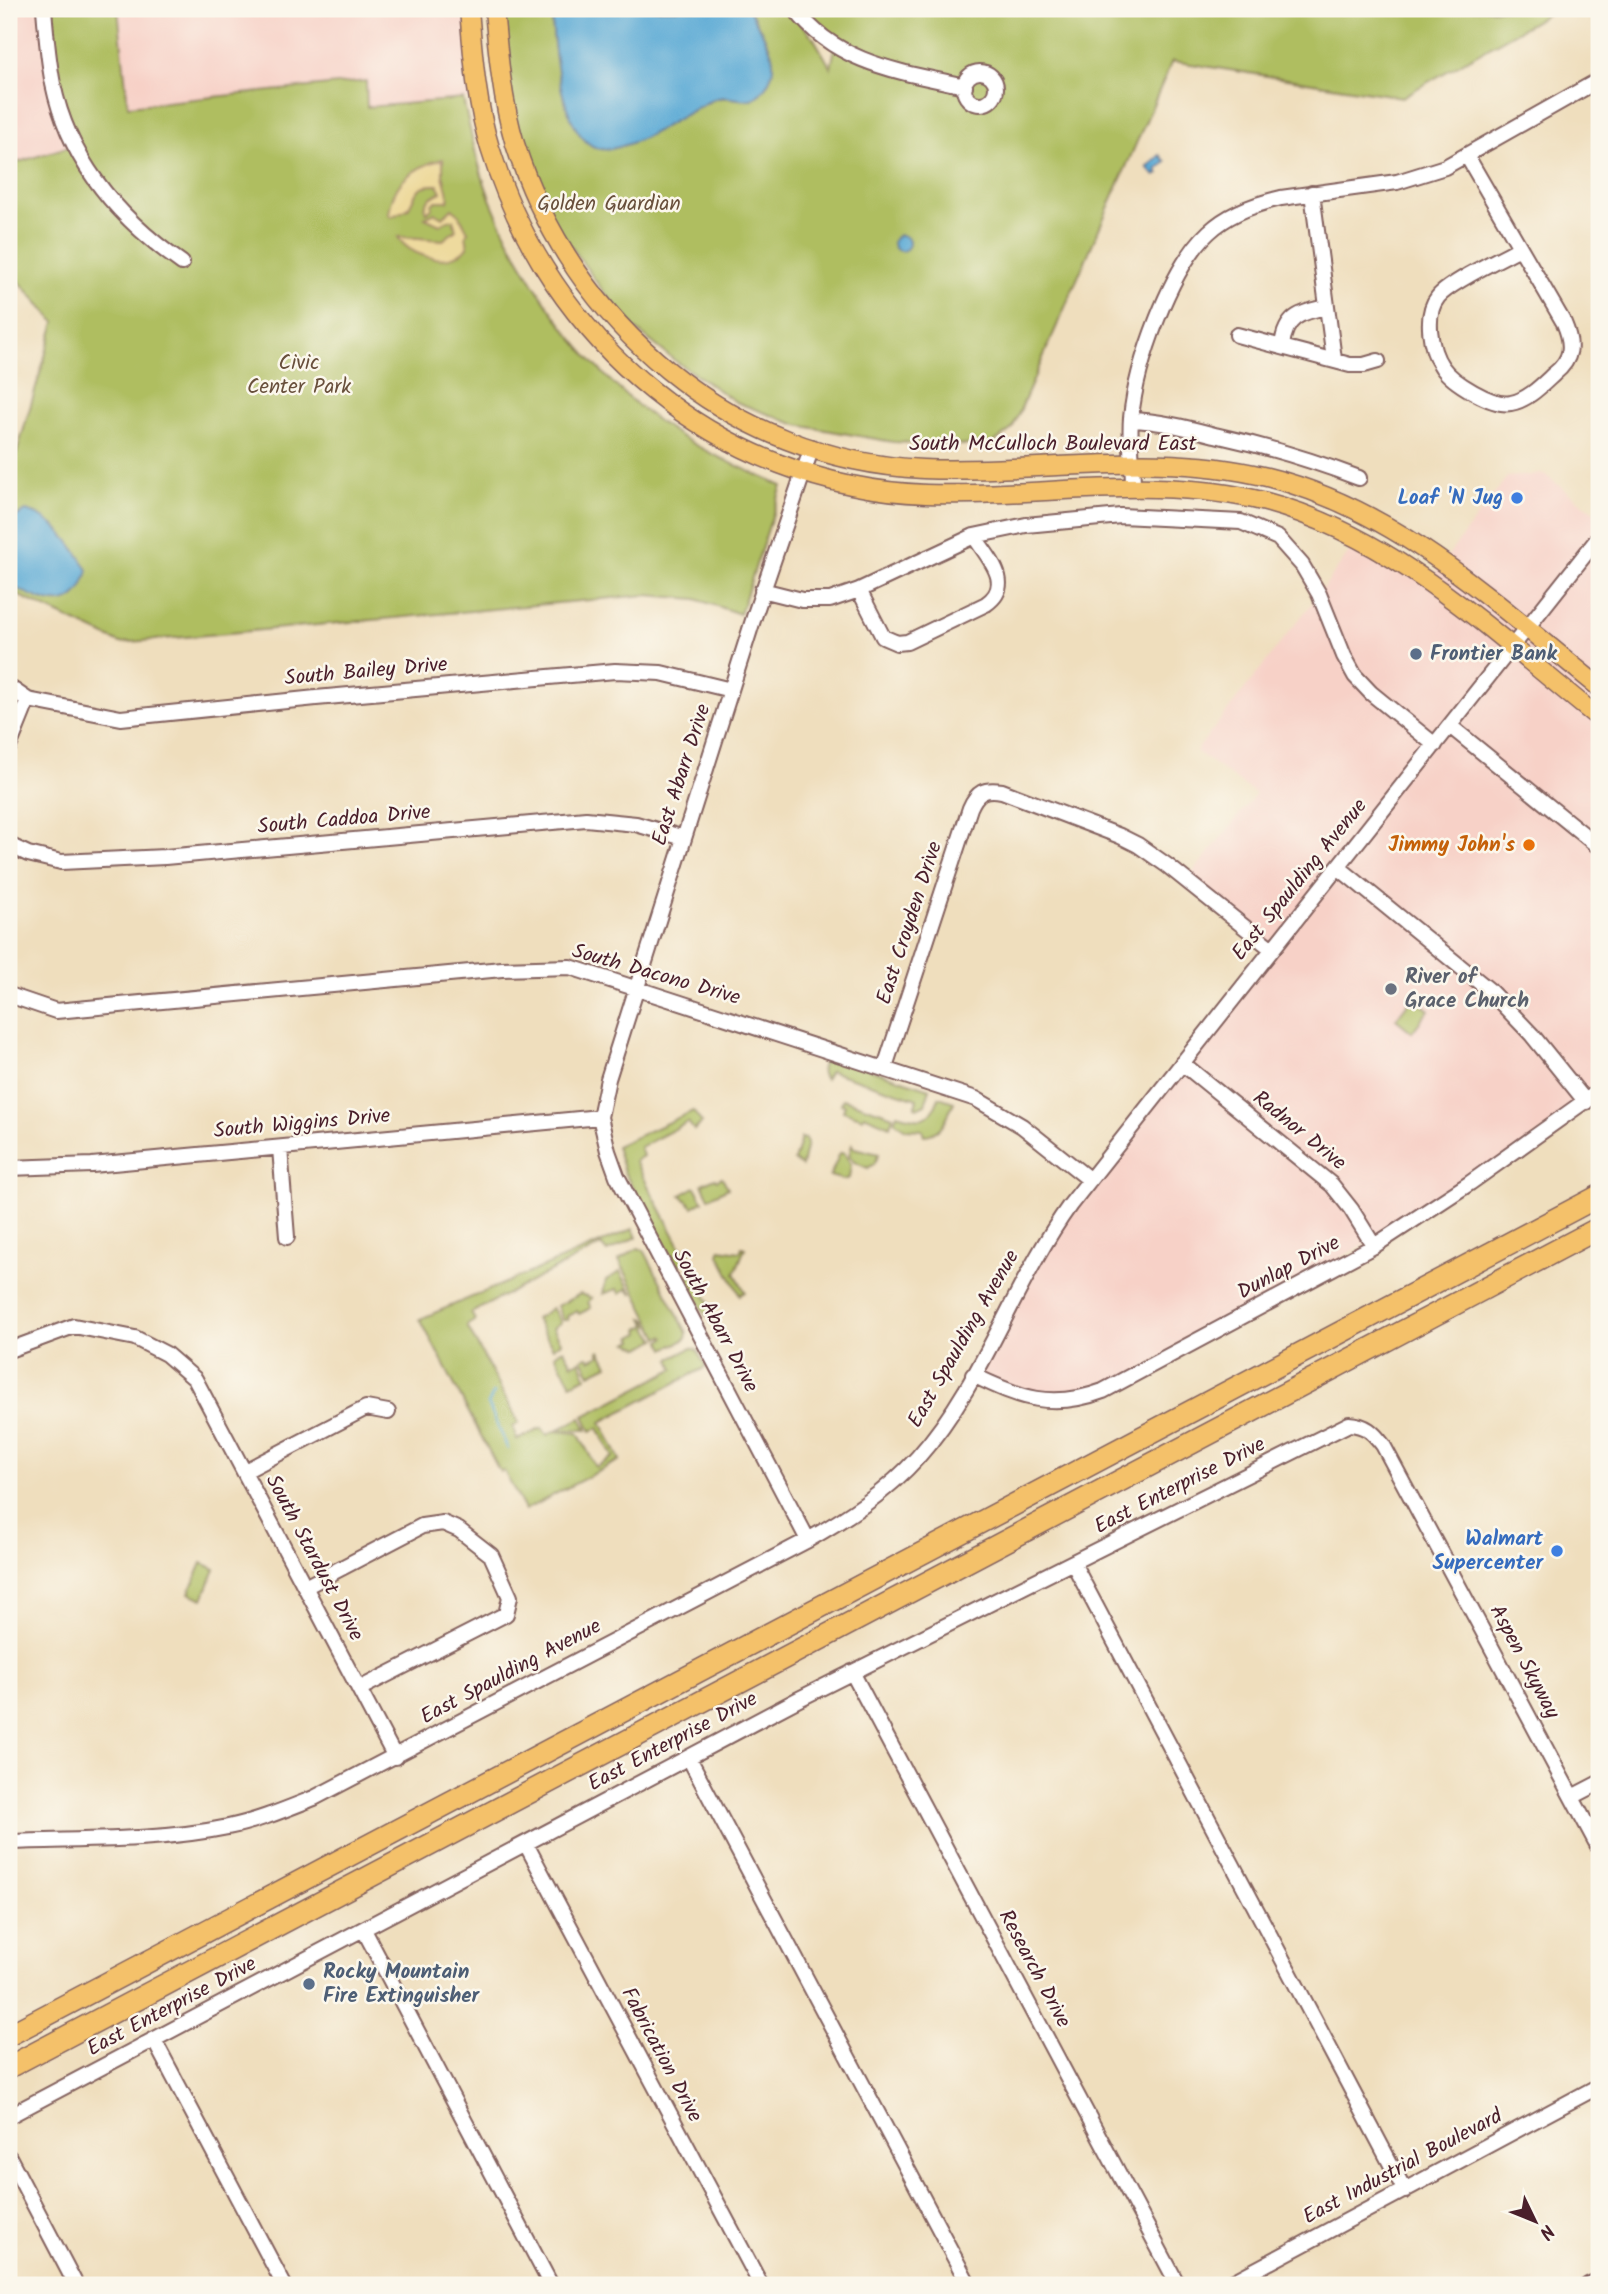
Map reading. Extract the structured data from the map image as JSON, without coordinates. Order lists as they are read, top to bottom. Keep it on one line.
{"streets":{"main road":["South McCulloch Boulevard East"],"street":["South Bailey Drive","East Abarr Drive","South Caddoa Drive","East Spaulding Avenue","East Croyden Drive","South Dacono Drive","South Wiggins Drive","Radnor Drive","Dunlap Drive","South Abarr Drive","East Enterprise Drive","South Stardust Drive","Aspen Skyway","Research Drive","Fabrication Drive","East Industrial Boulevard"]},"crossings":[["South McCulloch Boulevard East","East Abarr Drive"],["South McCulloch Boulevard East","East Spaulding Avenue"],["South Bailey Drive","East Abarr Drive"],["East Abarr Drive","South Caddoa Drive"],["East Abarr Drive","South Dacono Drive"],["East Abarr Drive","South Wiggins Drive"],["East Abarr Drive","South Abarr Drive"],["East Spaulding Avenue","East Croyden Drive"],["East Spaulding Avenue","South Dacono Drive"],["East Spaulding Avenue","Radnor Drive"],["East Spaulding Avenue","Dunlap Drive"],["East Spaulding Avenue","South Abarr Drive"],["East Spaulding Avenue","South Stardust Drive"],["East Croyden Drive","South Dacono Drive"],["South Wiggins Drive","South Abarr Drive"],["Radnor Drive","Dunlap Drive"],["East Enterprise Drive","Aspen Skyway"],["East Enterprise Drive","Research Drive"],["East Enterprise Drive","Fabrication Drive"]],"parks":["Golden Guardian","Civic Center Park"],"places":["Loaf 'N Jug","Frontier Bank","Jimmy John's","River of Grace Church","Walmart Supercenter","Rocky Mountain Fire Extinguisher"],"north":"bottom right"}
